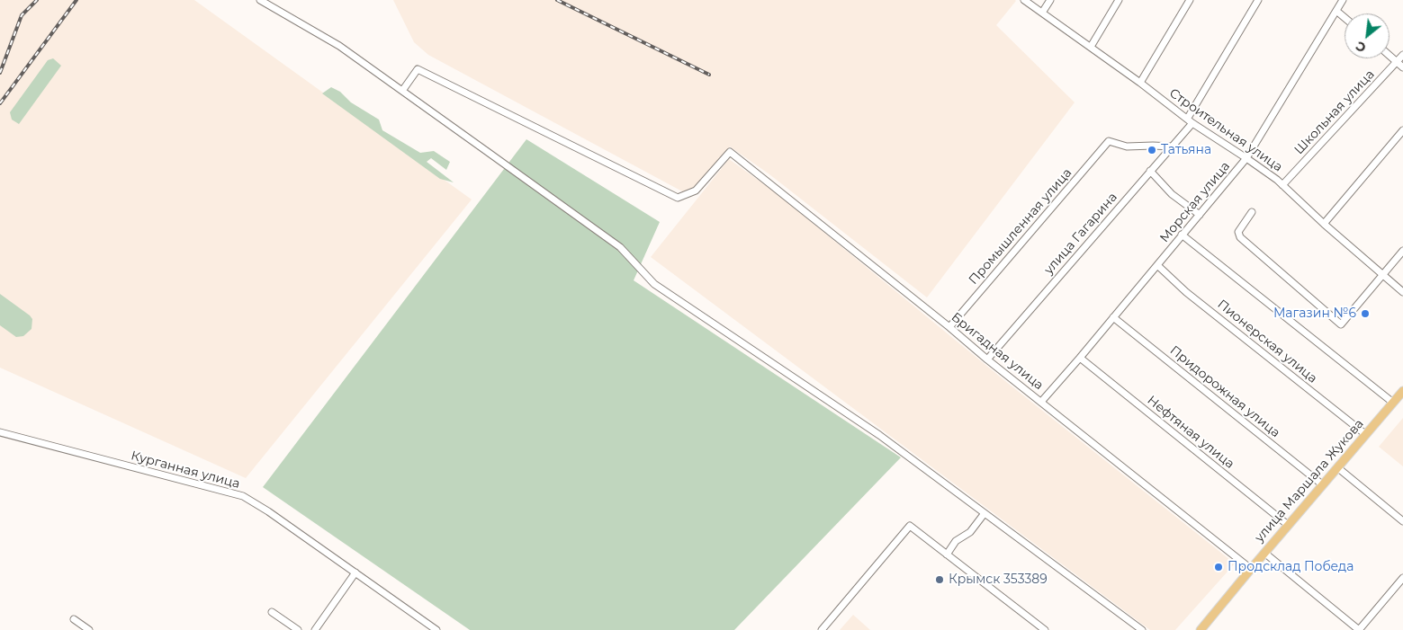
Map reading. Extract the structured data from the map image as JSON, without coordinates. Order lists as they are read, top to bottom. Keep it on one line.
{"streets":{"main road":["улица Маршала Жукова"],"street":["Школьная улица","Строительная улица","Морская улица","Промышленная улица","улица Гагарина","Пионерская улица","Бригадная улица","Придорожная улица","Нефтяная улица","Курганная улица"]},"crossings":[["Школьная улица","Строительная улица"],["Строительная улица","Морская улица"],["Строительная улица","улица Гагарина"],["Морская улица","Пионерская улица"],["Морская улица","Бригадная улица"],["Морская улица","Придорожная улица"],["Морская улица","Нефтяная улица"],["Промышленная улица","улица Гагарина"],["Промышленная улица","Бригадная улица"],["улица Гагарина","Бригадная улица"],["Пионерская улица","улица Маршала Жукова"],["Бригадная улица","улица Маршала Жукова"],["Придорожная улица","улица Маршала Жукова"],["Нефтяная улица","улица Маршала Жукова"]],"places":["Татьяна","Магазин №6","Продсклад Победа","Крымск 353389"],"north":"bottom left"}
